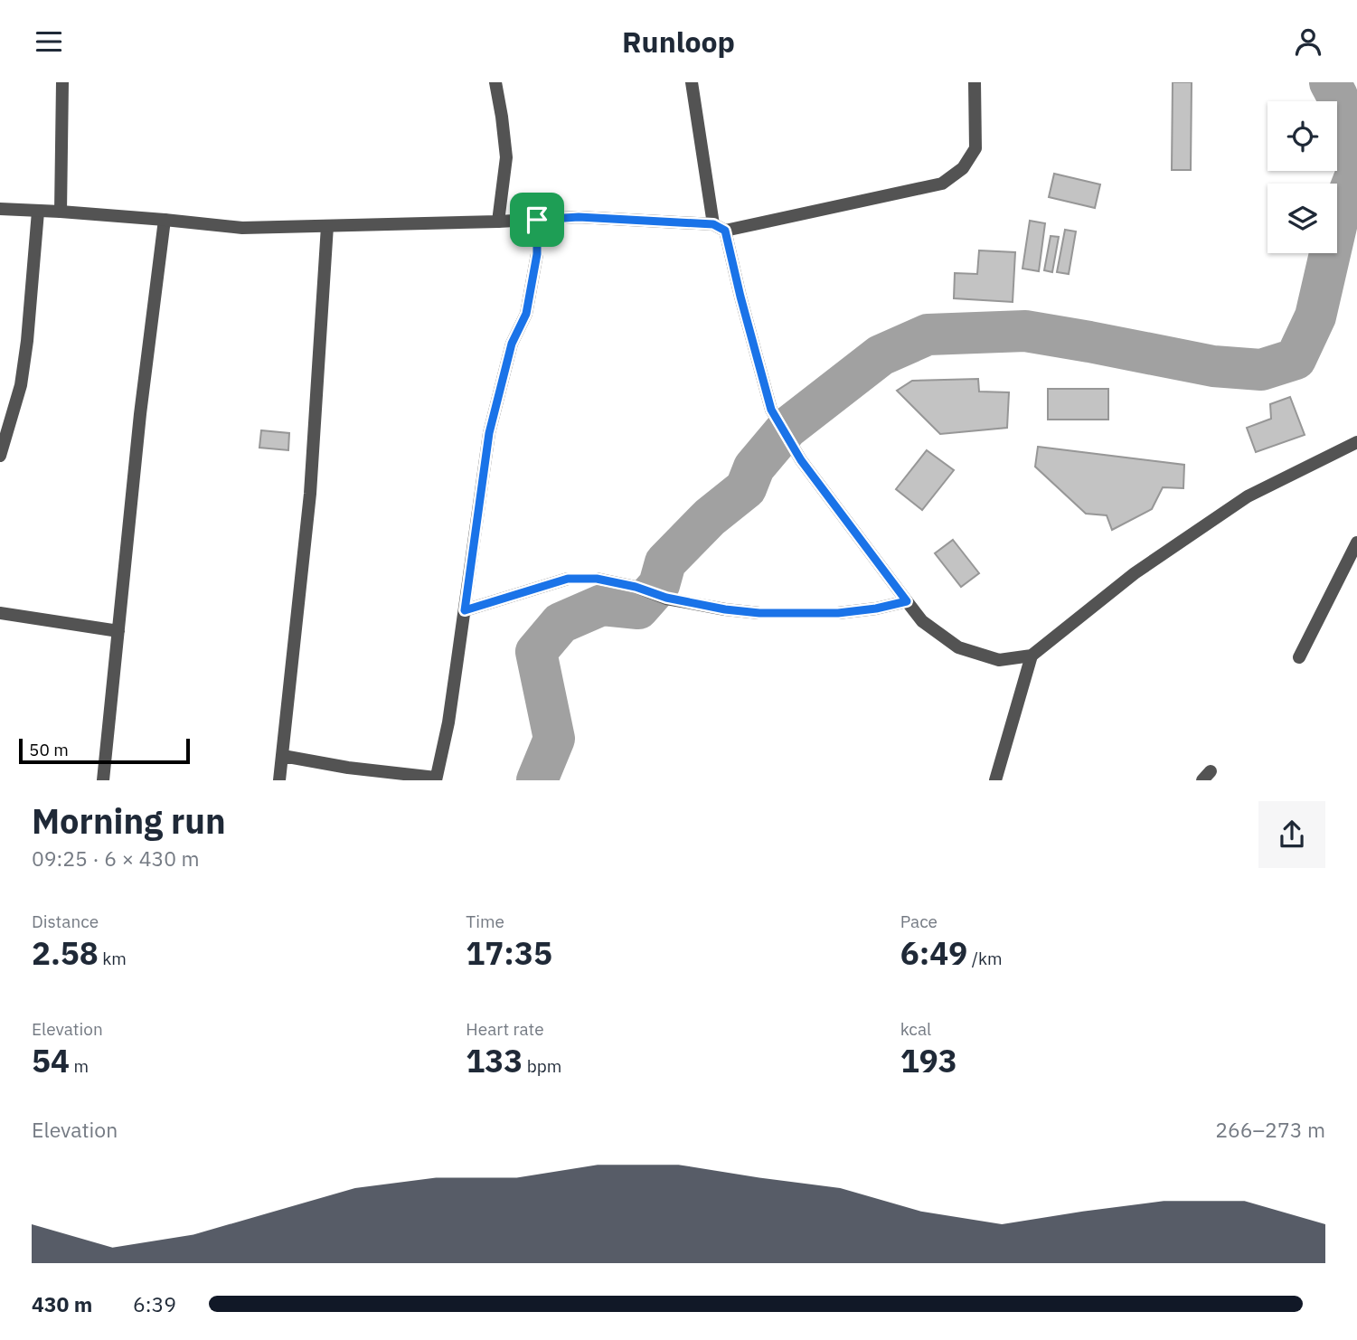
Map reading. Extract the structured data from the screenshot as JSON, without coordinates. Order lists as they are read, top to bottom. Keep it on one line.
{"scale_bar":"50 m","page":{"header":"Runloop","scale":"50 m","heading":["Morning run","09:25 · 6 × 430 m"],"stats":[["Distance","2.58 km"],["Time","17:35"],["Pace","6:49 /km"],["Elevation","54 m"],["Heart rate","133 bpm"],["kcal","193"]],"chart":["Elevation","266–273 m"],"list":[{"name":"430 m","note":"6:39"}]}}
